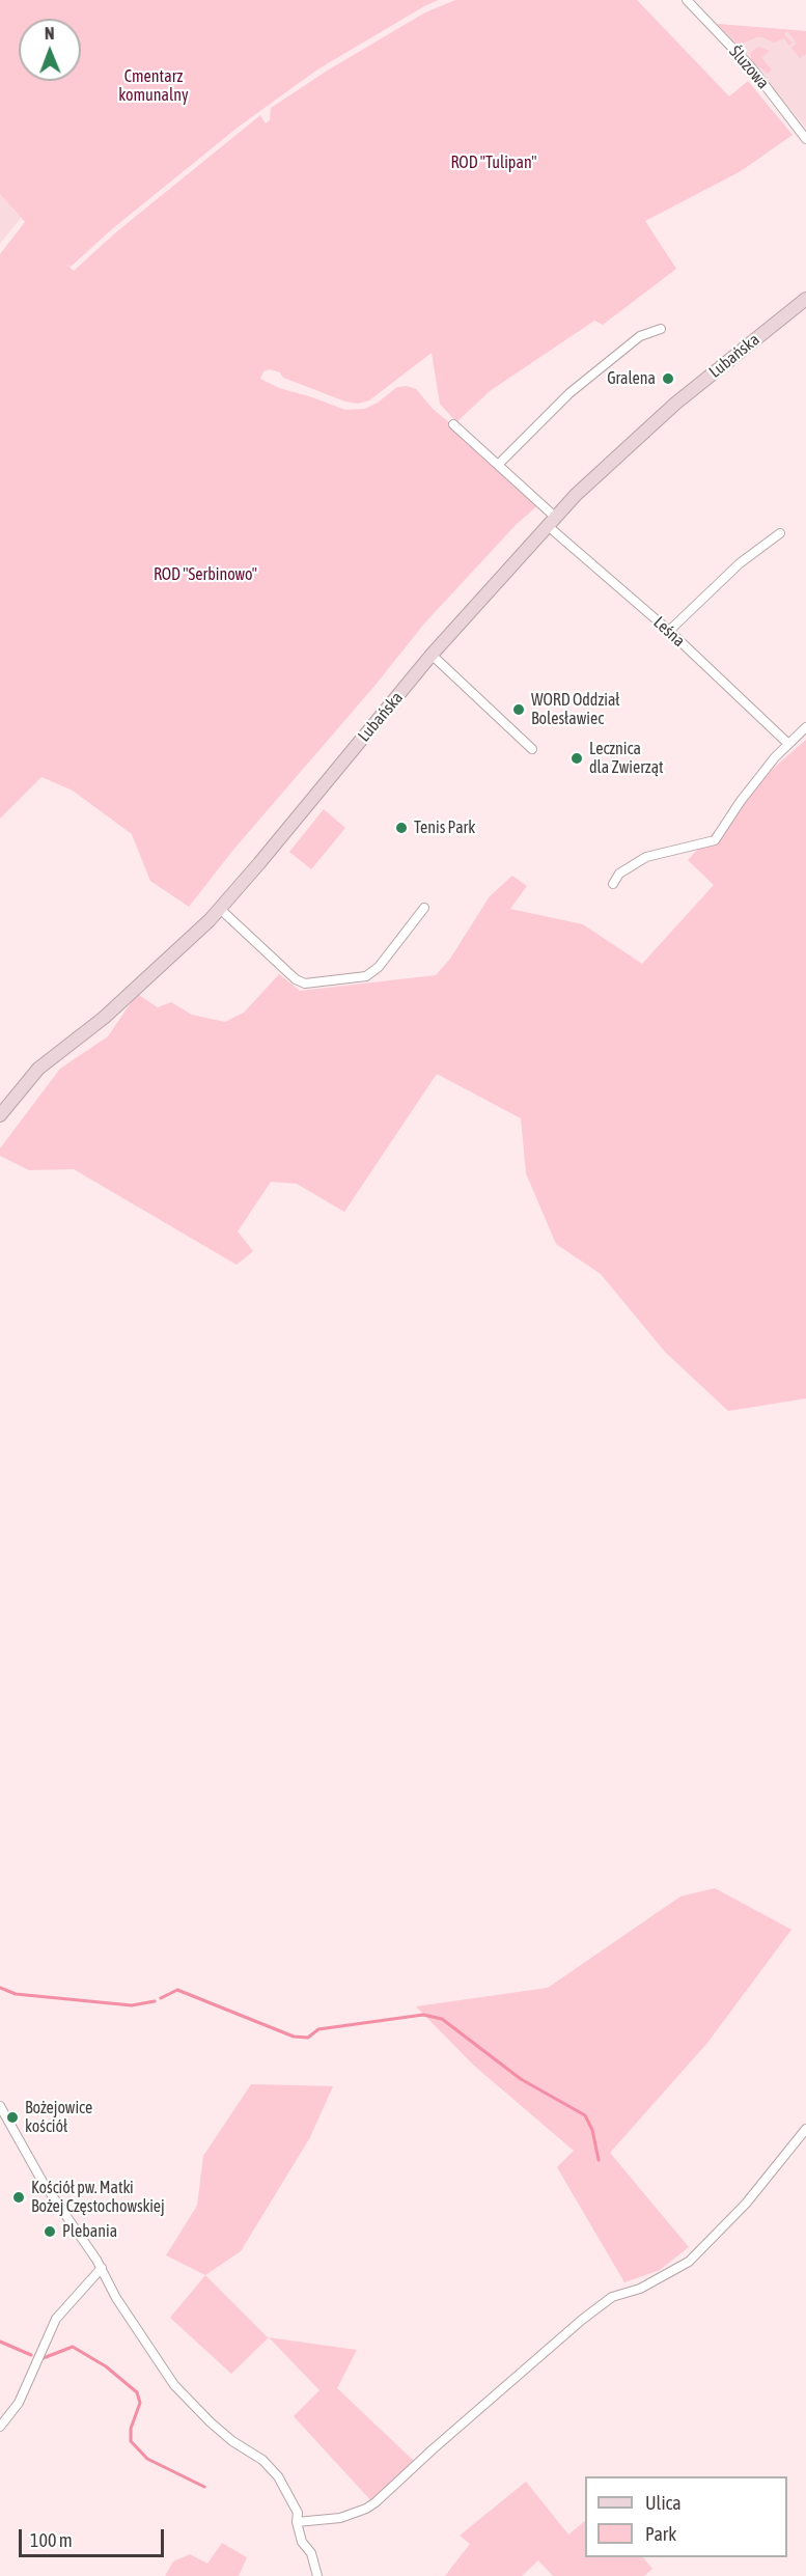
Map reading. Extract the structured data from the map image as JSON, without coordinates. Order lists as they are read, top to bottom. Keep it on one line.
{"streets":{"street":["Śluzowa","Lubańska","Leśna"]},"crossings":[["Lubańska","Leśna"]],"parks":["Cmentarz komunalny","ROD \"Tulipan\"","ROD \"Serbinowo\""],"places":["Gralena","WORD Oddział Bolesławiec","Lecznica dla Zwierząt","Tenis Park","Bożejowice kościół","Kościół pw. Matki Bożej Częstochowskiej","Plebania"],"legend":["Ulica","Park"],"scale_bar":"100 m","north":"top"}
